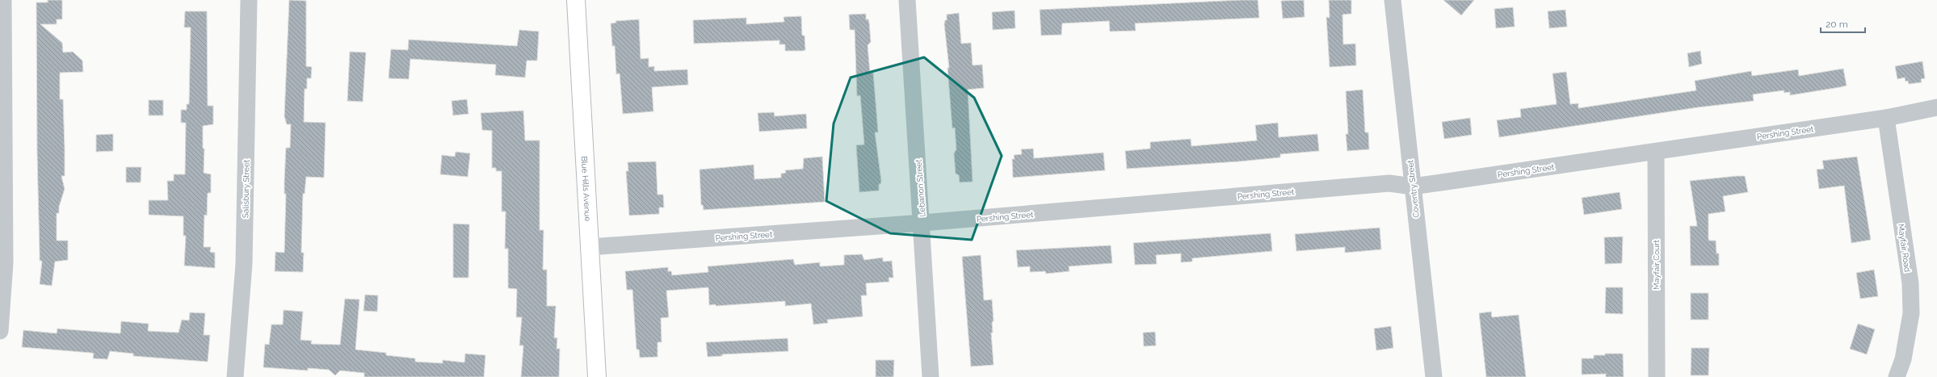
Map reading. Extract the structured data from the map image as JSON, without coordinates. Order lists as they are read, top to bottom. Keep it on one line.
{"streets":{"main road":["Blue Hills Avenue"],"street":["Pershing Street","Lebanon Street","Salisbury Street","Coventry Street","Mayfair Road","Mayfair Court"]},"crossings":[["Pershing Street","Blue Hills Avenue"],["Pershing Street","Lebanon Street"],["Pershing Street","Coventry Street"],["Pershing Street","Mayfair Road"],["Pershing Street","Mayfair Court"]],"scale_bar":"20 m"}
